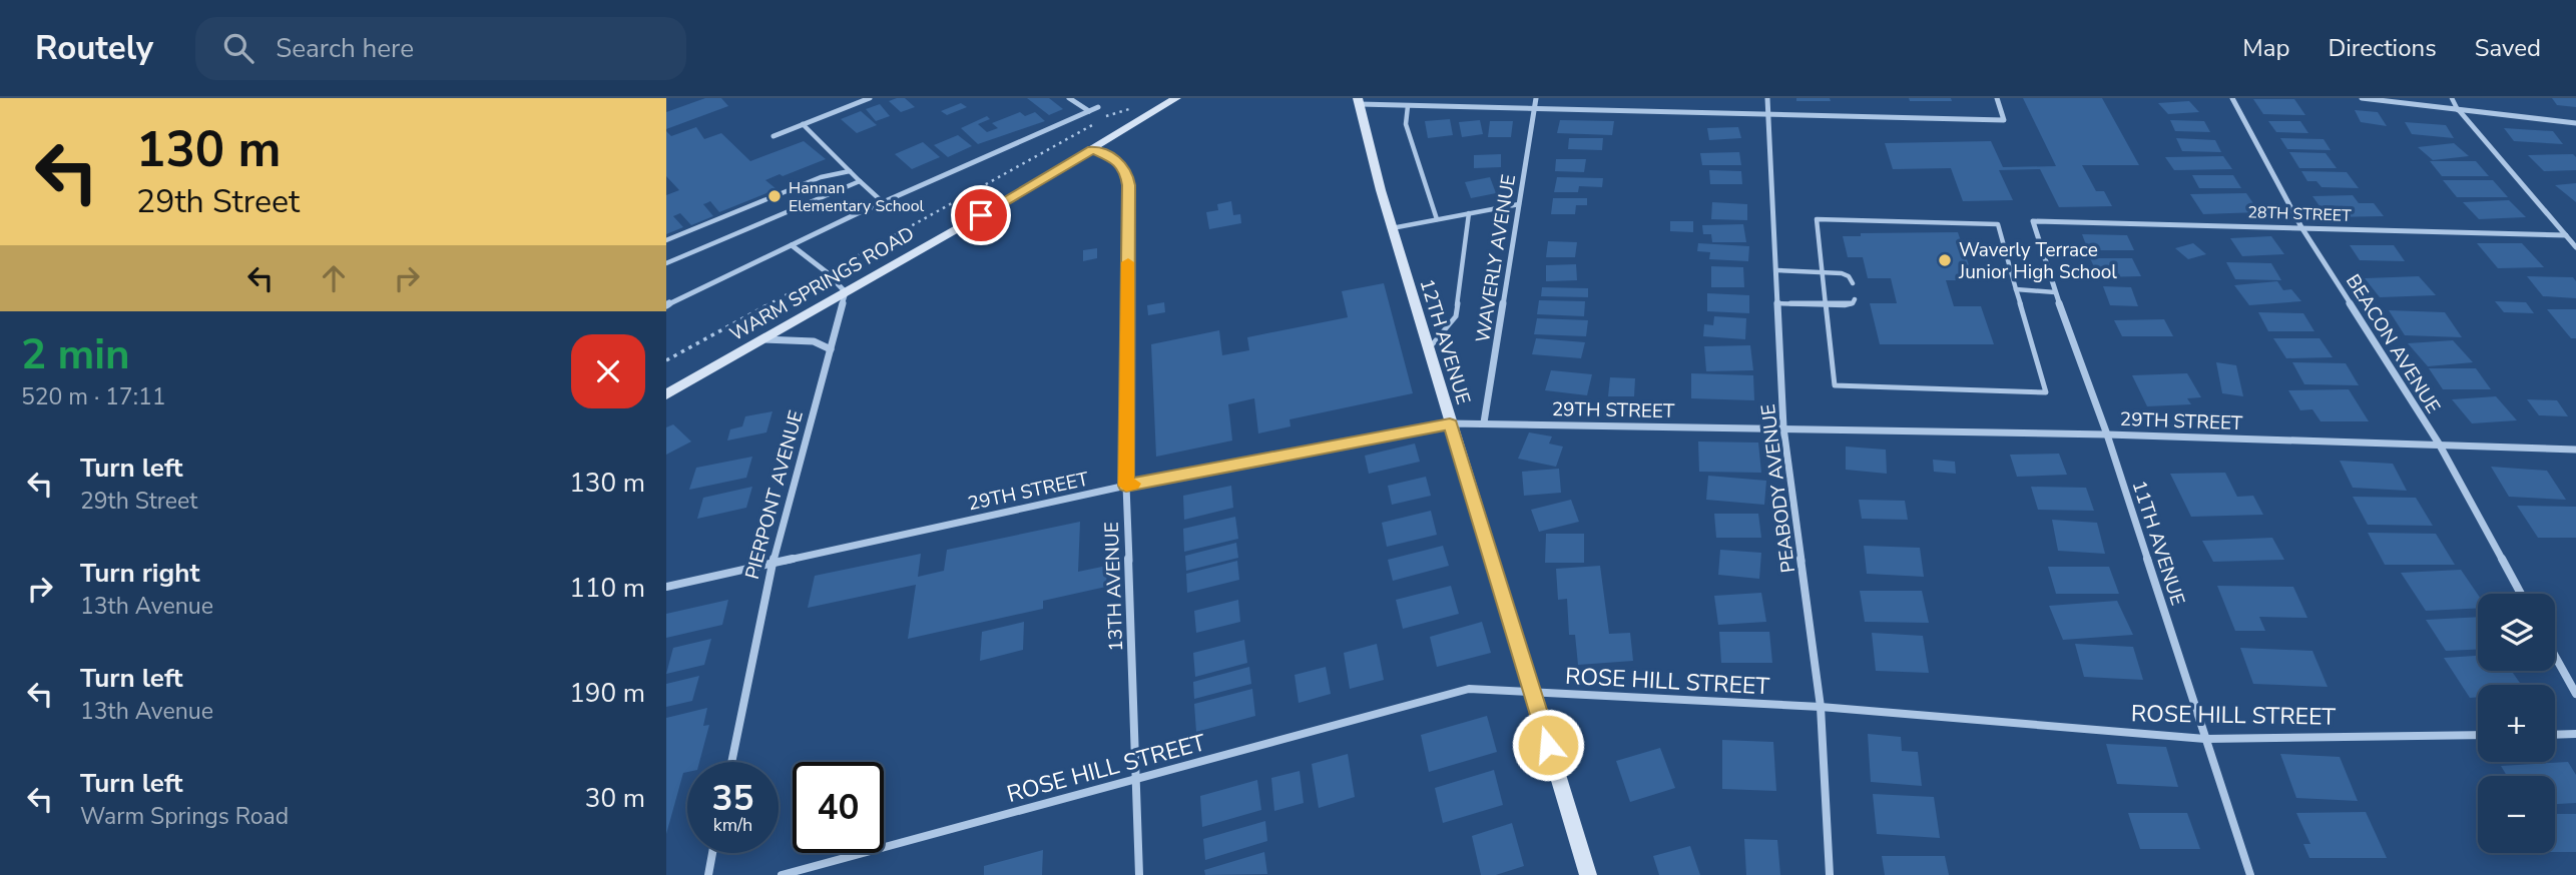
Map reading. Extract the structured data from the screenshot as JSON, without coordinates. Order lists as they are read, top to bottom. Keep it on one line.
{"streets":{"street":["28TH STREET","WAVERLY AVENUE","WARM SPRINGS ROAD","12TH AVENUE","BEACON AVENUE","29TH STREET","PEABODY AVENUE","PIERPONT AVENUE","11TH AVENUE","13TH AVENUE","ROSE HILL STREET"]},"crossings":[["28TH STREET","BEACON AVENUE"],["28TH STREET","11TH AVENUE"],["WAVERLY AVENUE","29TH STREET"],["WARM SPRINGS ROAD","PIERPONT AVENUE"],["WARM SPRINGS ROAD","13TH AVENUE"],["12TH AVENUE","29TH STREET"],["12TH AVENUE","ROSE HILL STREET"],["BEACON AVENUE","29TH STREET"],["29TH STREET","PEABODY AVENUE"],["29TH STREET","PIERPONT AVENUE"],["29TH STREET","11TH AVENUE"],["29TH STREET","13TH AVENUE"],["PEABODY AVENUE","ROSE HILL STREET"],["11TH AVENUE","ROSE HILL STREET"],["13TH AVENUE","ROSE HILL STREET"]],"places":["Hannan Elementary School","Waverly Terrace Junior High School"],"page":{"header":"Routely","search":"Search here","nav":["Map","Directions","Saved"],"turn":["130 m","29th Street"],"heading":["2 min","520 m · 17:11"],"list":[{"name":"Turn left","note":"29th Street","value":"130 m"},{"name":"Turn right","note":"13th Avenue","value":"110 m"},{"name":"Turn left","note":"13th Avenue","value":"190 m"},{"name":"Turn left","note":"Warm Springs Road","value":"30 m"}],"map_buttons":["+","−"],"speed":"35 km/h","limit":"40"}}
